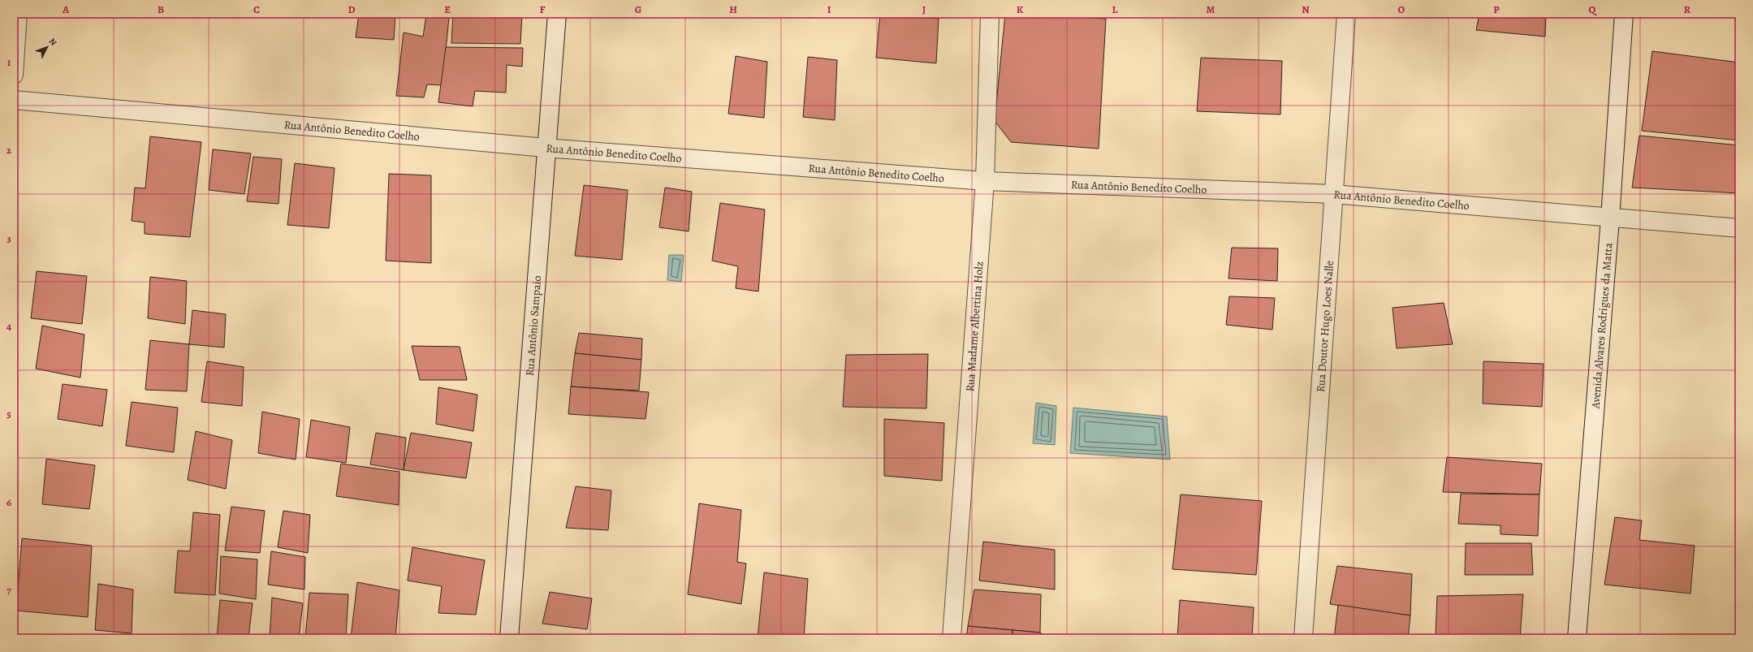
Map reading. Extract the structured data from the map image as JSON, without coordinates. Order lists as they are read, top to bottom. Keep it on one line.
{"streets":{"street":["Rua Antônio Benedito Coelho","Rua Antônio Sampaio","Rua Doutor Hugo Loes Nalle","Rua Madame Albertina Holz","Avenida Alvares Rodrigues da Matta"]},"crossings":[["Rua Antônio Benedito Coelho","Rua Antônio Sampaio"],["Rua Antônio Benedito Coelho","Rua Doutor Hugo Loes Nalle"],["Rua Antônio Benedito Coelho","Rua Madame Albertina Holz"],["Rua Antônio Benedito Coelho","Avenida Alvares Rodrigues da Matta"]],"north":"top right","grid":{"columns":["A","B","C","D","E","F","G","H","I","J","K","L","M","N","O","P","Q","R"],"rows":["1","2","3","4","5","6","7"]}}
